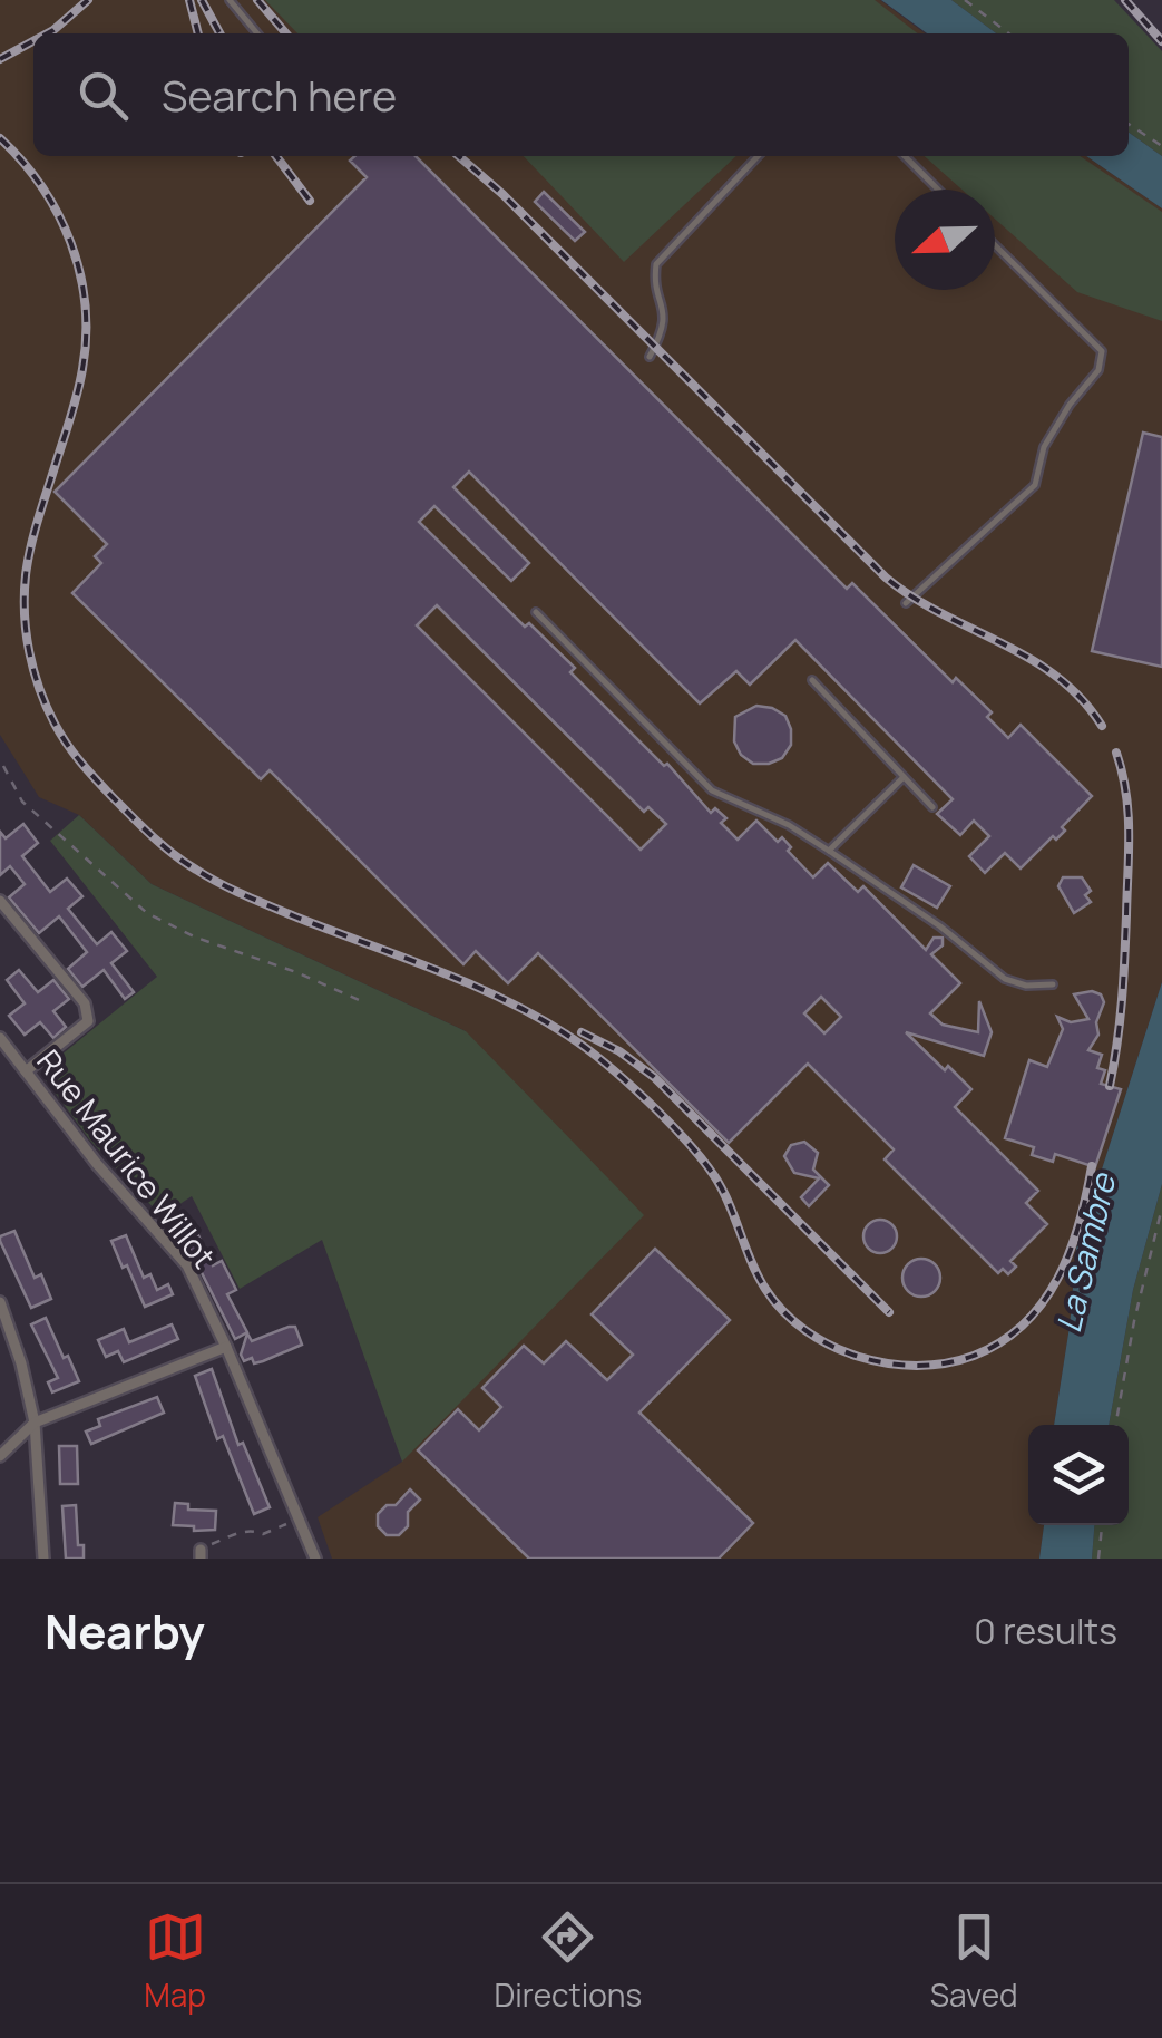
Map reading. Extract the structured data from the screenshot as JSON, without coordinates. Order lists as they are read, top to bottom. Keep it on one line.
{"streets":{"street":["Rue Maurice Willot"]},"water":["La Sambre"],"north":"left","page":{"search":"Search here","heading":["Nearby","0 results"],"nav":["Map","Directions","Saved"]}}
